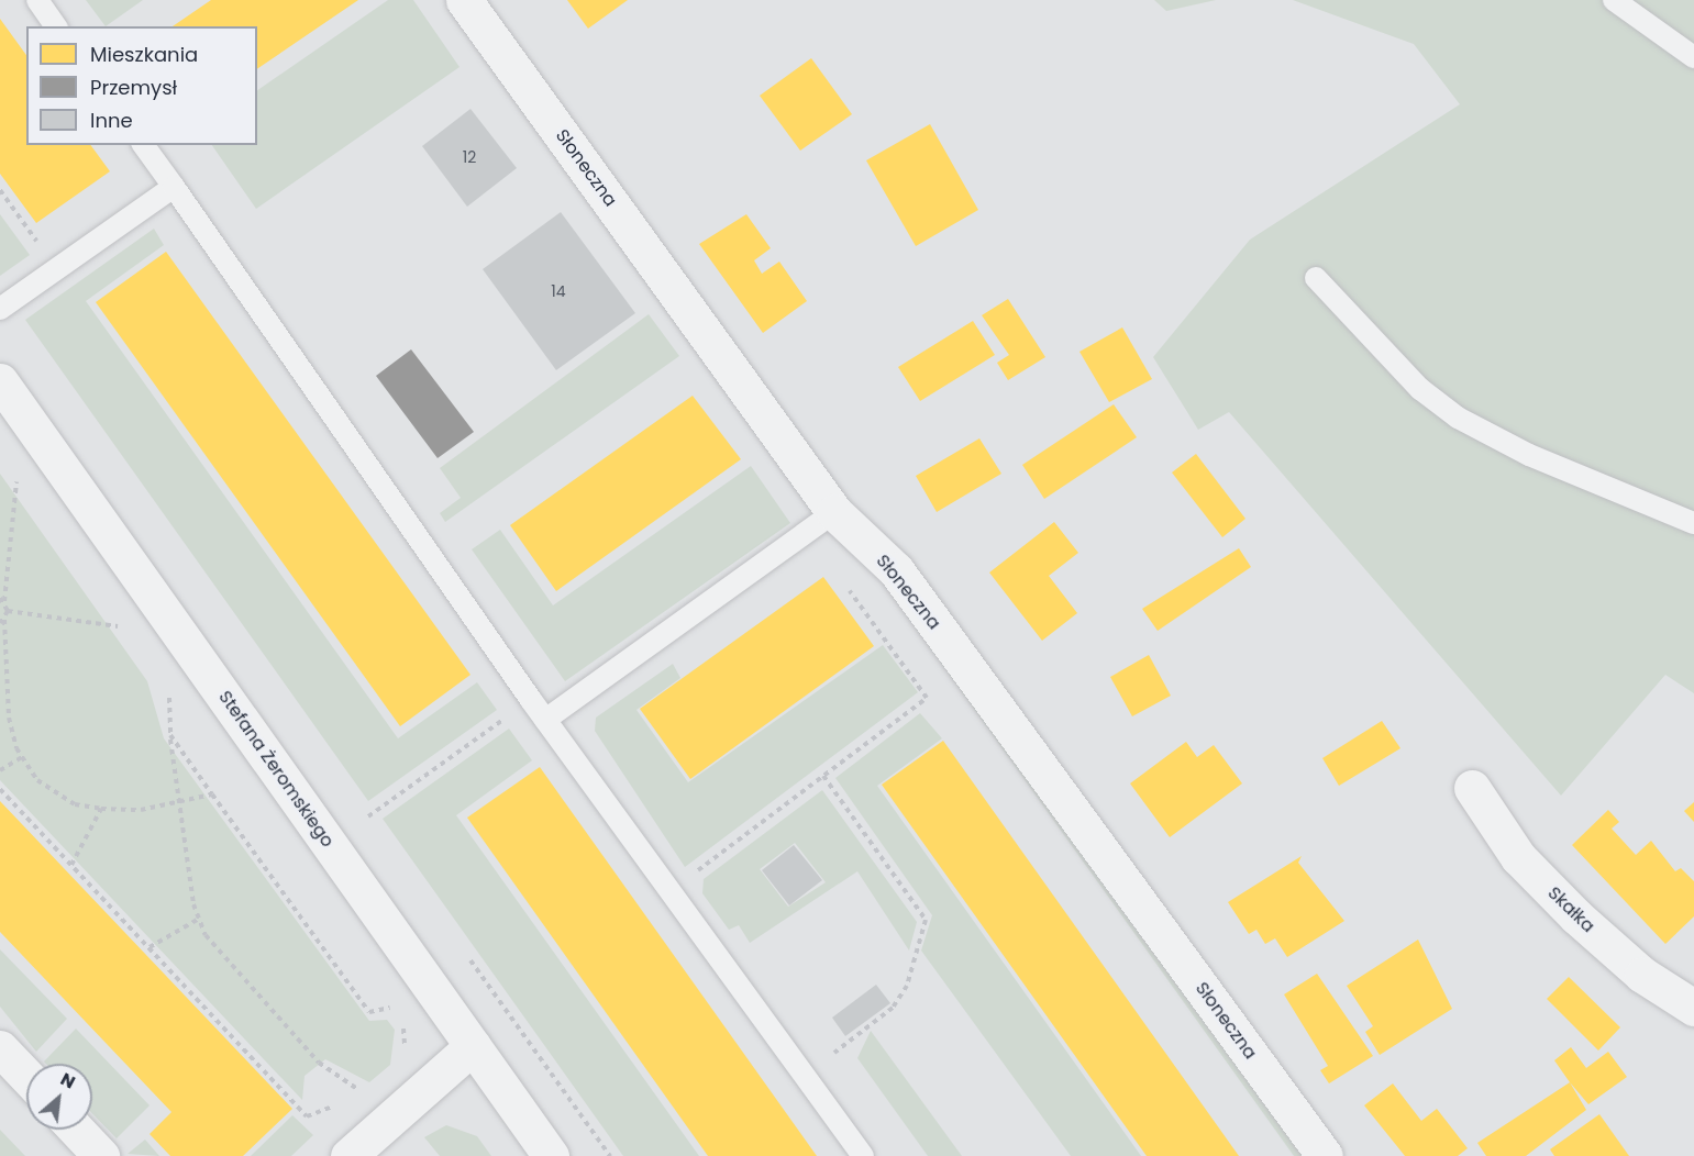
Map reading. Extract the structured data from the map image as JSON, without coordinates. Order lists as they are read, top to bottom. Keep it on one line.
{"streets":{"street":["Słoneczna","Stefana Żeromskiego","Skałka"]},"house_numbers":["12","14"],"legend":["Mieszkania","Przemysł","Inne"],"north":"top right"}
